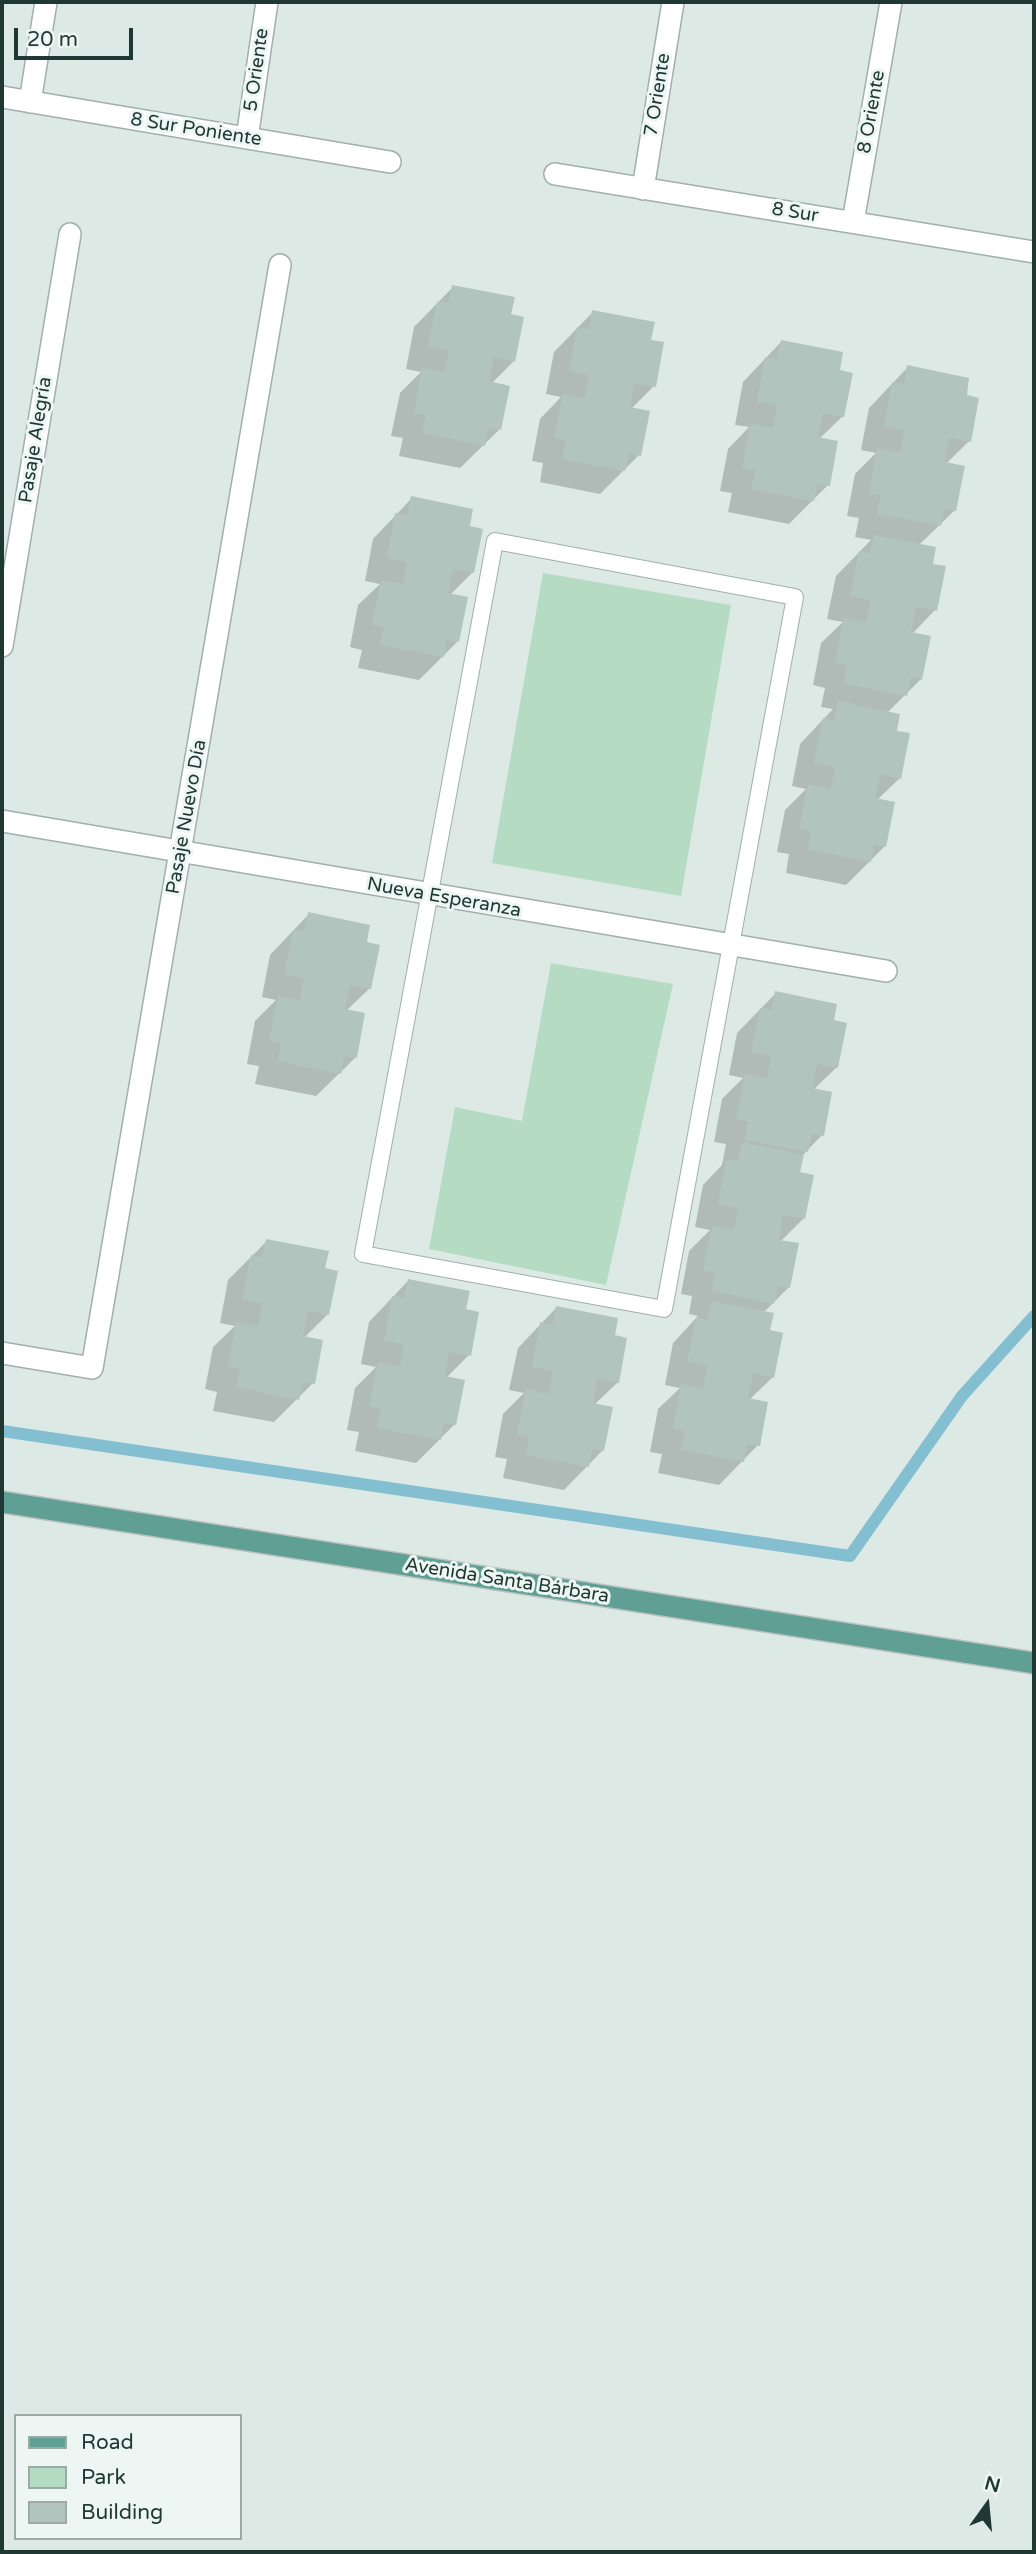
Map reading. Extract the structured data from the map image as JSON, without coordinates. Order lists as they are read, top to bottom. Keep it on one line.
{"streets":{"main road":["Avenida Santa Bárbara"],"street":["5 Oriente","7 Oriente","8 Oriente","8 Sur Poniente","8 Sur","Pasaje Alegría","Pasaje Nuevo Día","Nueva Esperanza"]},"crossings":[["5 Oriente","8 Sur Poniente"],["7 Oriente","8 Sur"],["8 Oriente","8 Sur"],["Pasaje Nuevo Día","Nueva Esperanza"]],"legend":["Road","Park","Building"],"scale_bar":"20 m","north":"top"}
